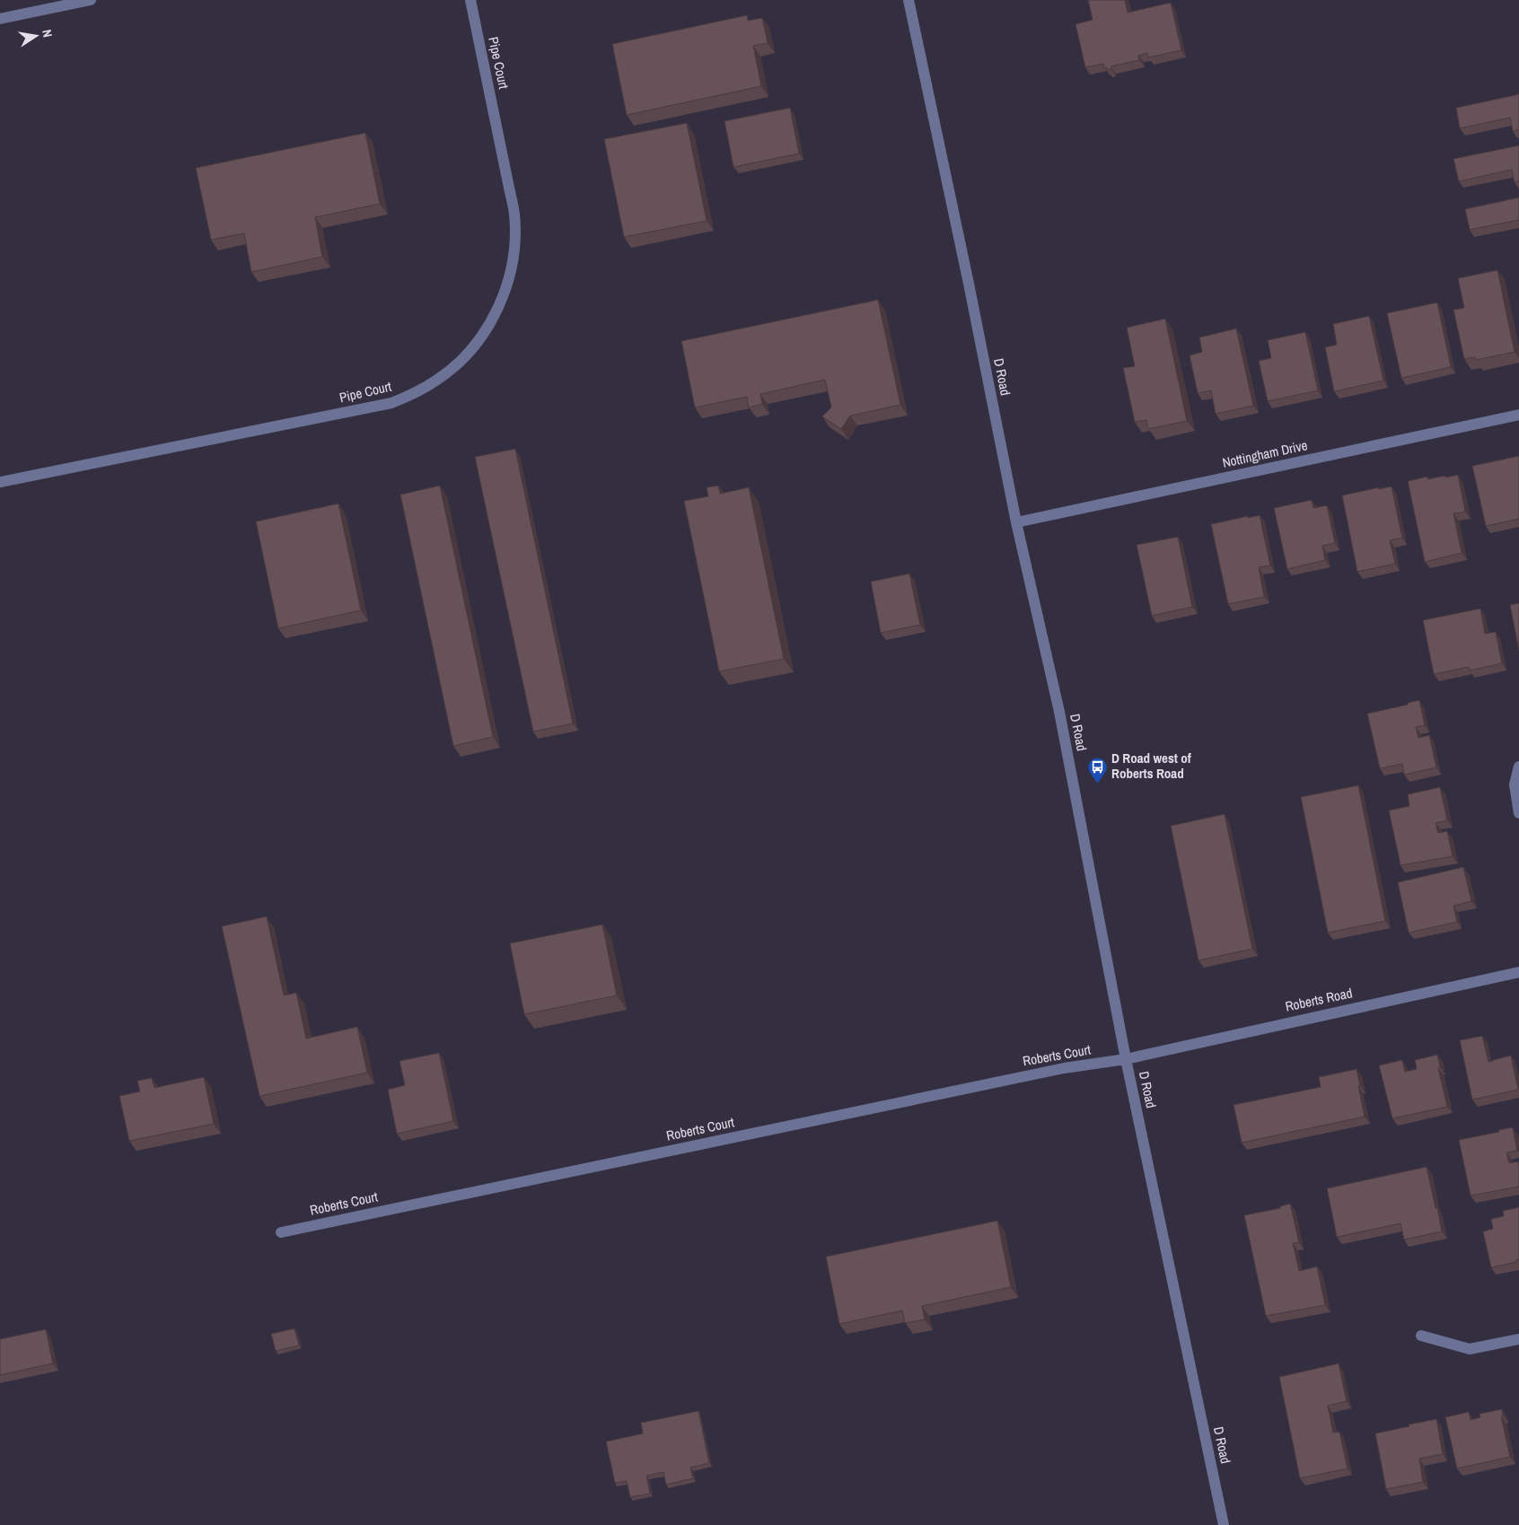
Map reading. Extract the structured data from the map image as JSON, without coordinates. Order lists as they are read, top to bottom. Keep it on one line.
{"streets":{"street":["Pipe Court","D Road","Nottingham Drive","Roberts Road","Roberts Court"]},"crossings":[["D Road","Nottingham Drive"],["D Road","Roberts Road"],["D Road","Roberts Court"],["Roberts Road","Roberts Court"]],"places":{"bus stop":["D Road west of Roberts Road"]},"north":"right"}
